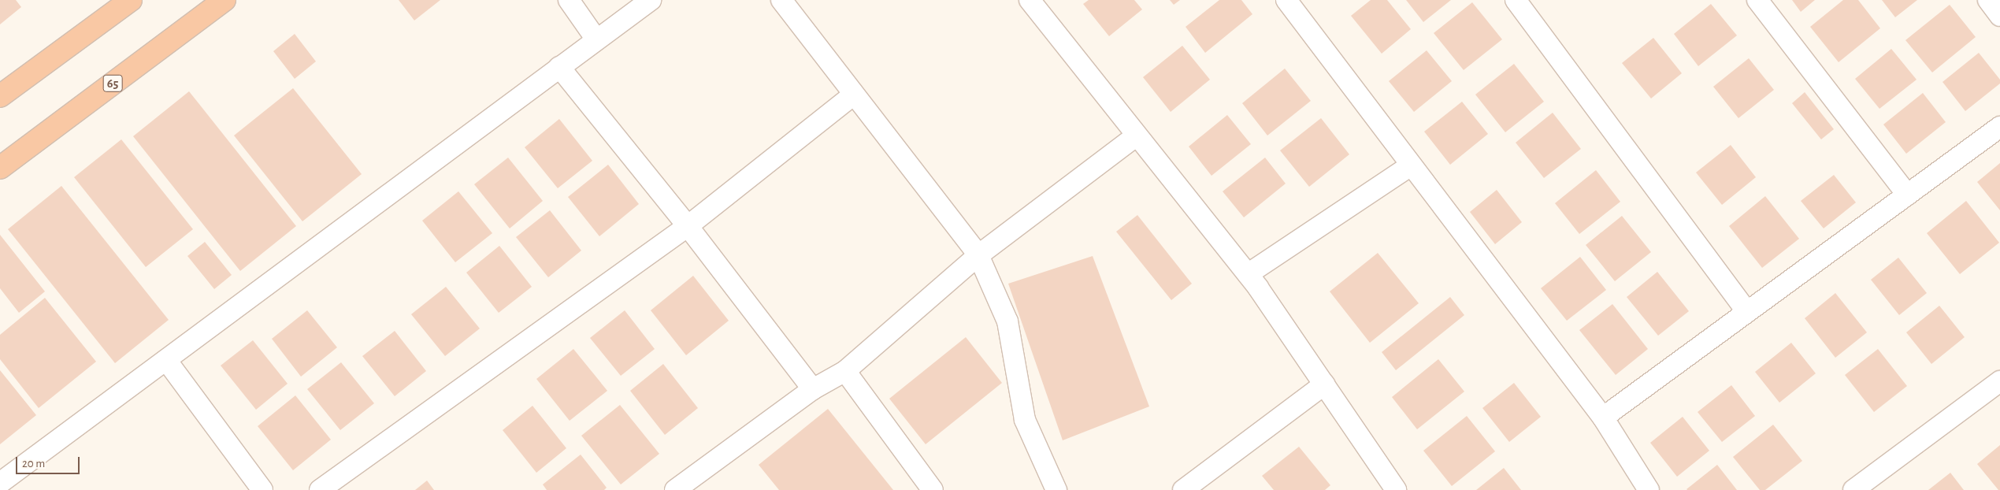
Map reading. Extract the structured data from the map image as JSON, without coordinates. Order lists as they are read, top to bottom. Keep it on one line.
{"streets":{"highway":["65"]},"scale_bar":"20 m"}
